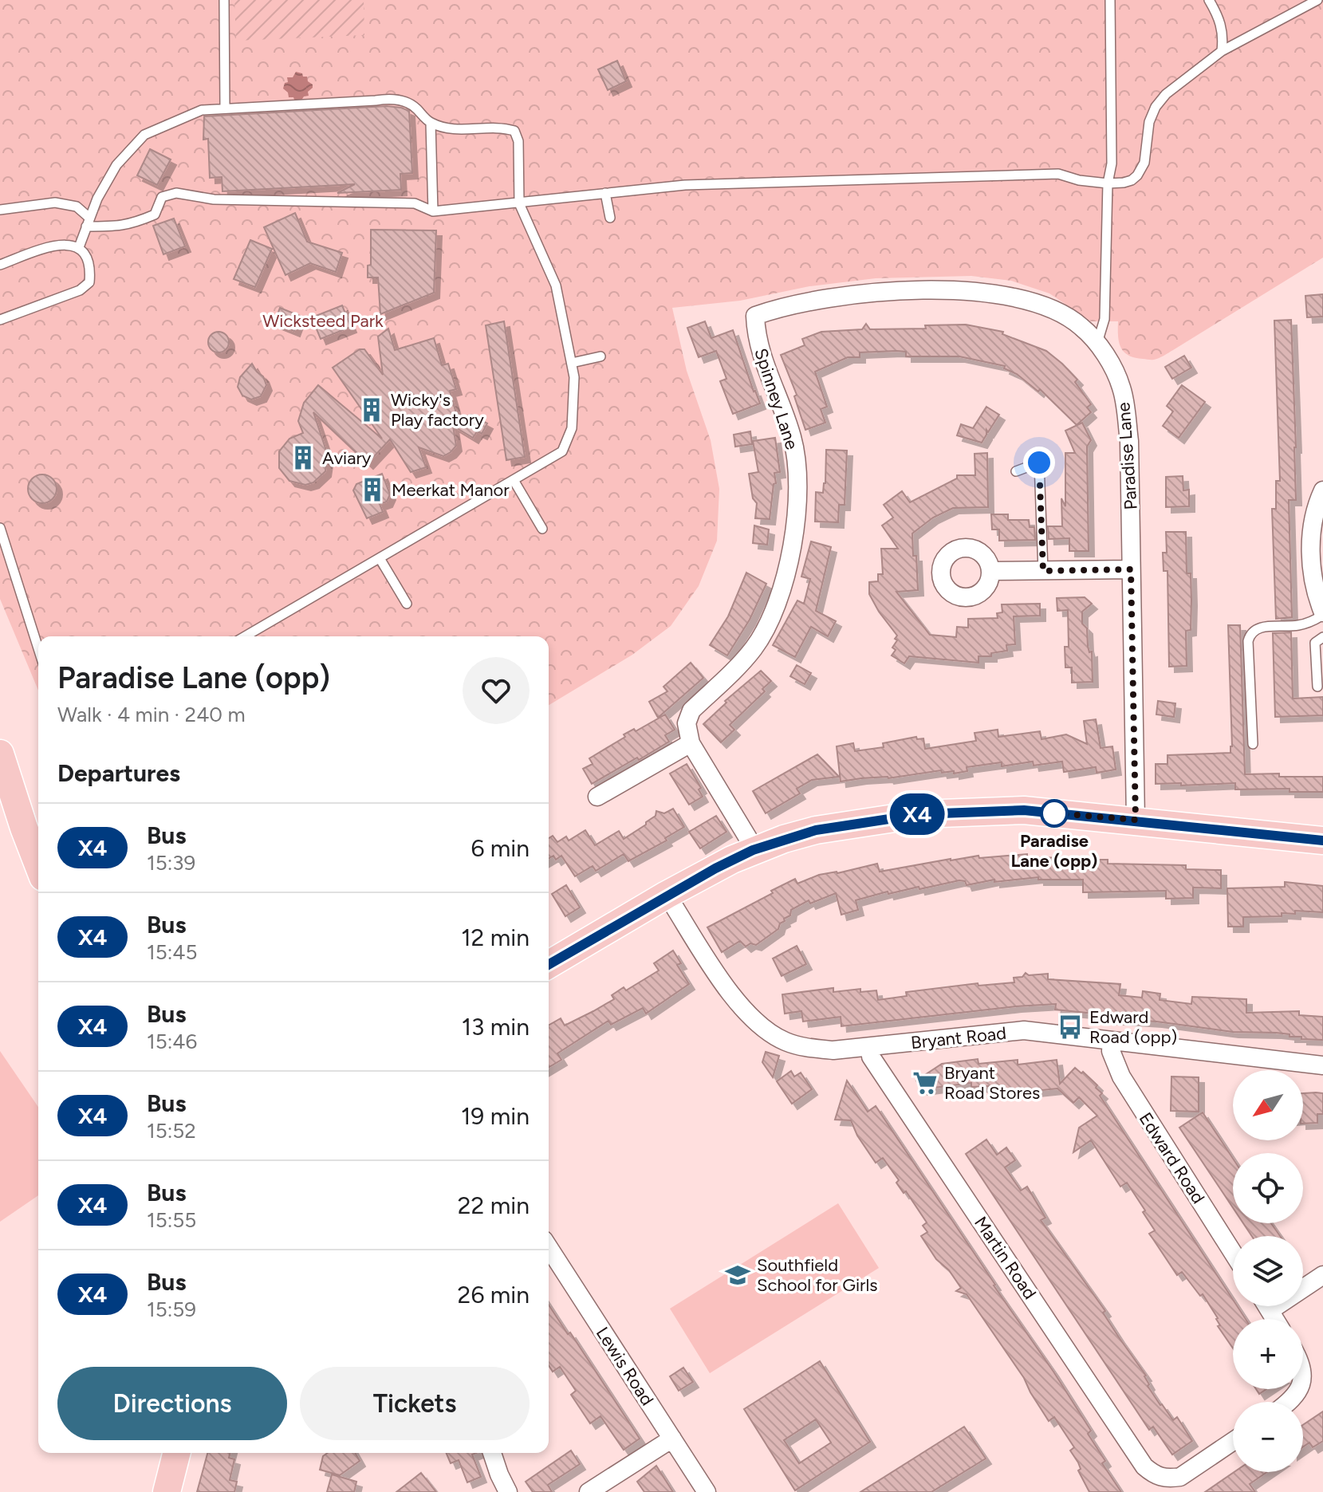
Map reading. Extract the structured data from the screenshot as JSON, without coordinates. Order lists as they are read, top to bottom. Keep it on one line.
{"streets":{"street":["Spinney Lane","Paradise Lane","Bryant Road","Edward Road","Martin Road","Lewis Road"]},"crossings":[["Spinney Lane","Paradise Lane"],["Bryant Road","Edward Road"],["Bryant Road","Martin Road"]],"parks":["Wicksteed Park"],"places":{"building":["Wicky's Play factory","Aviary","Meerkat Manor"],"other":["Paradise Lane (opp)"],"bus stop":["Edward Road (opp)"],"supermarket":["Bryant Road Stores"],"school or university":["Southfield School for Girls"]},"lines":["bus line X4"],"north":"bottom left","page":{"on_map":"X4","heading":[["Paradise Lane (opp)","Walk · 4 min · 240 m"],"Departures"],"list":[{"mark":"X4","name":"Bus","note":"15:39","value":"6 min"},{"mark":"X4","name":"Bus","note":"15:45","value":"12 min"},{"mark":"X4","name":"Bus","note":"15:46","value":"13 min"},{"mark":"X4","name":"Bus","note":"15:52","value":"19 min"},{"mark":"X4","name":"Bus","note":"15:55","value":"22 min"},{"mark":"X4","name":"Bus","note":"15:59","value":"26 min"}],"map_buttons":["+","−"],"buttons":["Directions","Tickets"]}}
